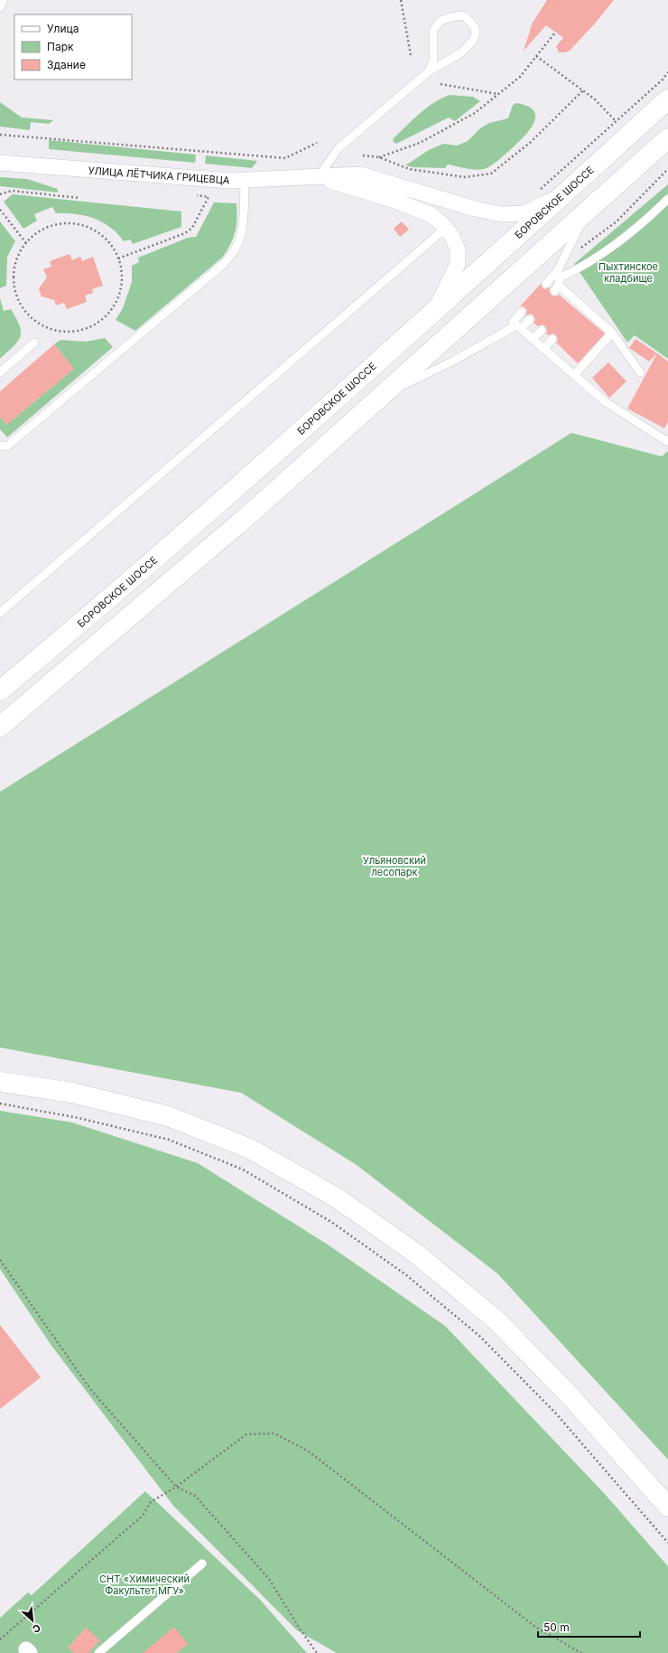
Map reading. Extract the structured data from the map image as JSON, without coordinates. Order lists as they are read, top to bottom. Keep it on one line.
{"streets":{"main road":["БОРОВСКОЕ ШОССЕ"],"street":["УЛИЦА ЛЁТЧИКА ГРИЦЕВЦА"]},"crossings":[["УЛИЦА ЛЁТЧИКА ГРИЦЕВЦА","БОРОВСКОЕ ШОССЕ"]],"parks":["Пыхтинское кладбище","Ульяновский лесопарк","СНТ «Химический Факультет МГУ»"],"legend":["Улица","Парк","Здание"],"scale_bar":"50 m","north":"bottom right"}
